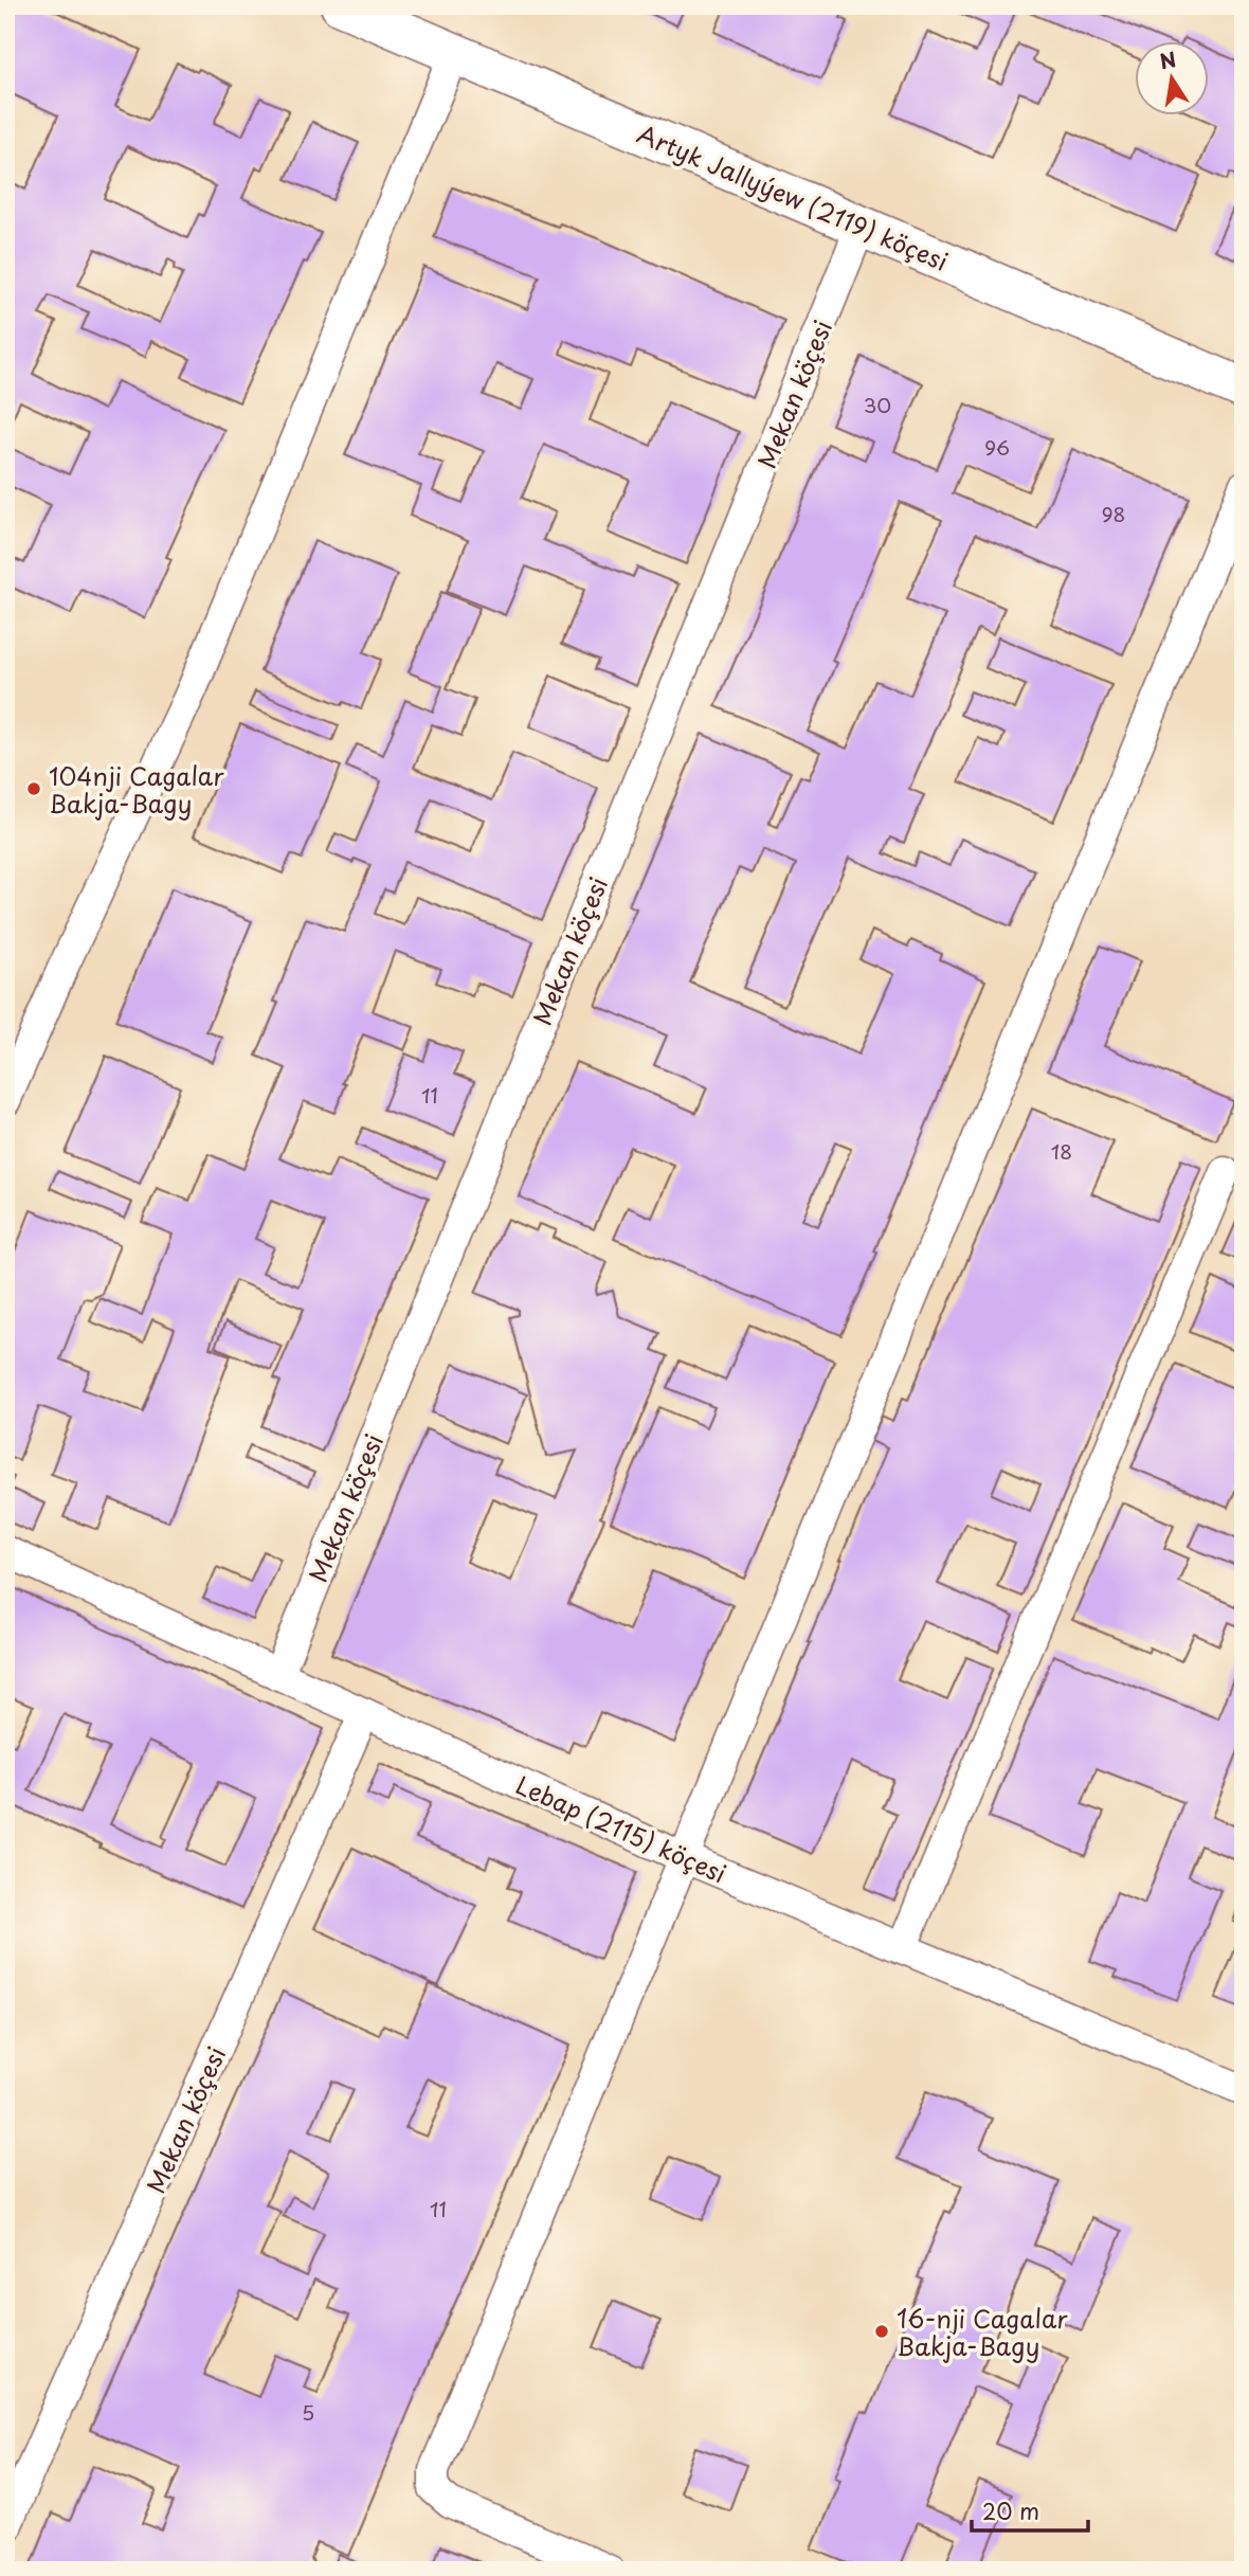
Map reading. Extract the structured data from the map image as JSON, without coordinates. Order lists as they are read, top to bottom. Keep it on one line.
{"streets":{"street":["Artyk Jallyýew (2119) köçesi","Mekan köçesi","Lebap (2115) köçesi"]},"crossings":[["Artyk Jallyýew (2119) köçesi","Mekan köçesi"],["Mekan köçesi","Lebap (2115) köçesi"]],"places":["104nji Cagalar Bakja-Bagy","16-nji Cagalar Bakja-Bagy"],"house_numbers":["30","96","98","11","18","11","5"],"scale_bar":"20 m","north":"top"}
